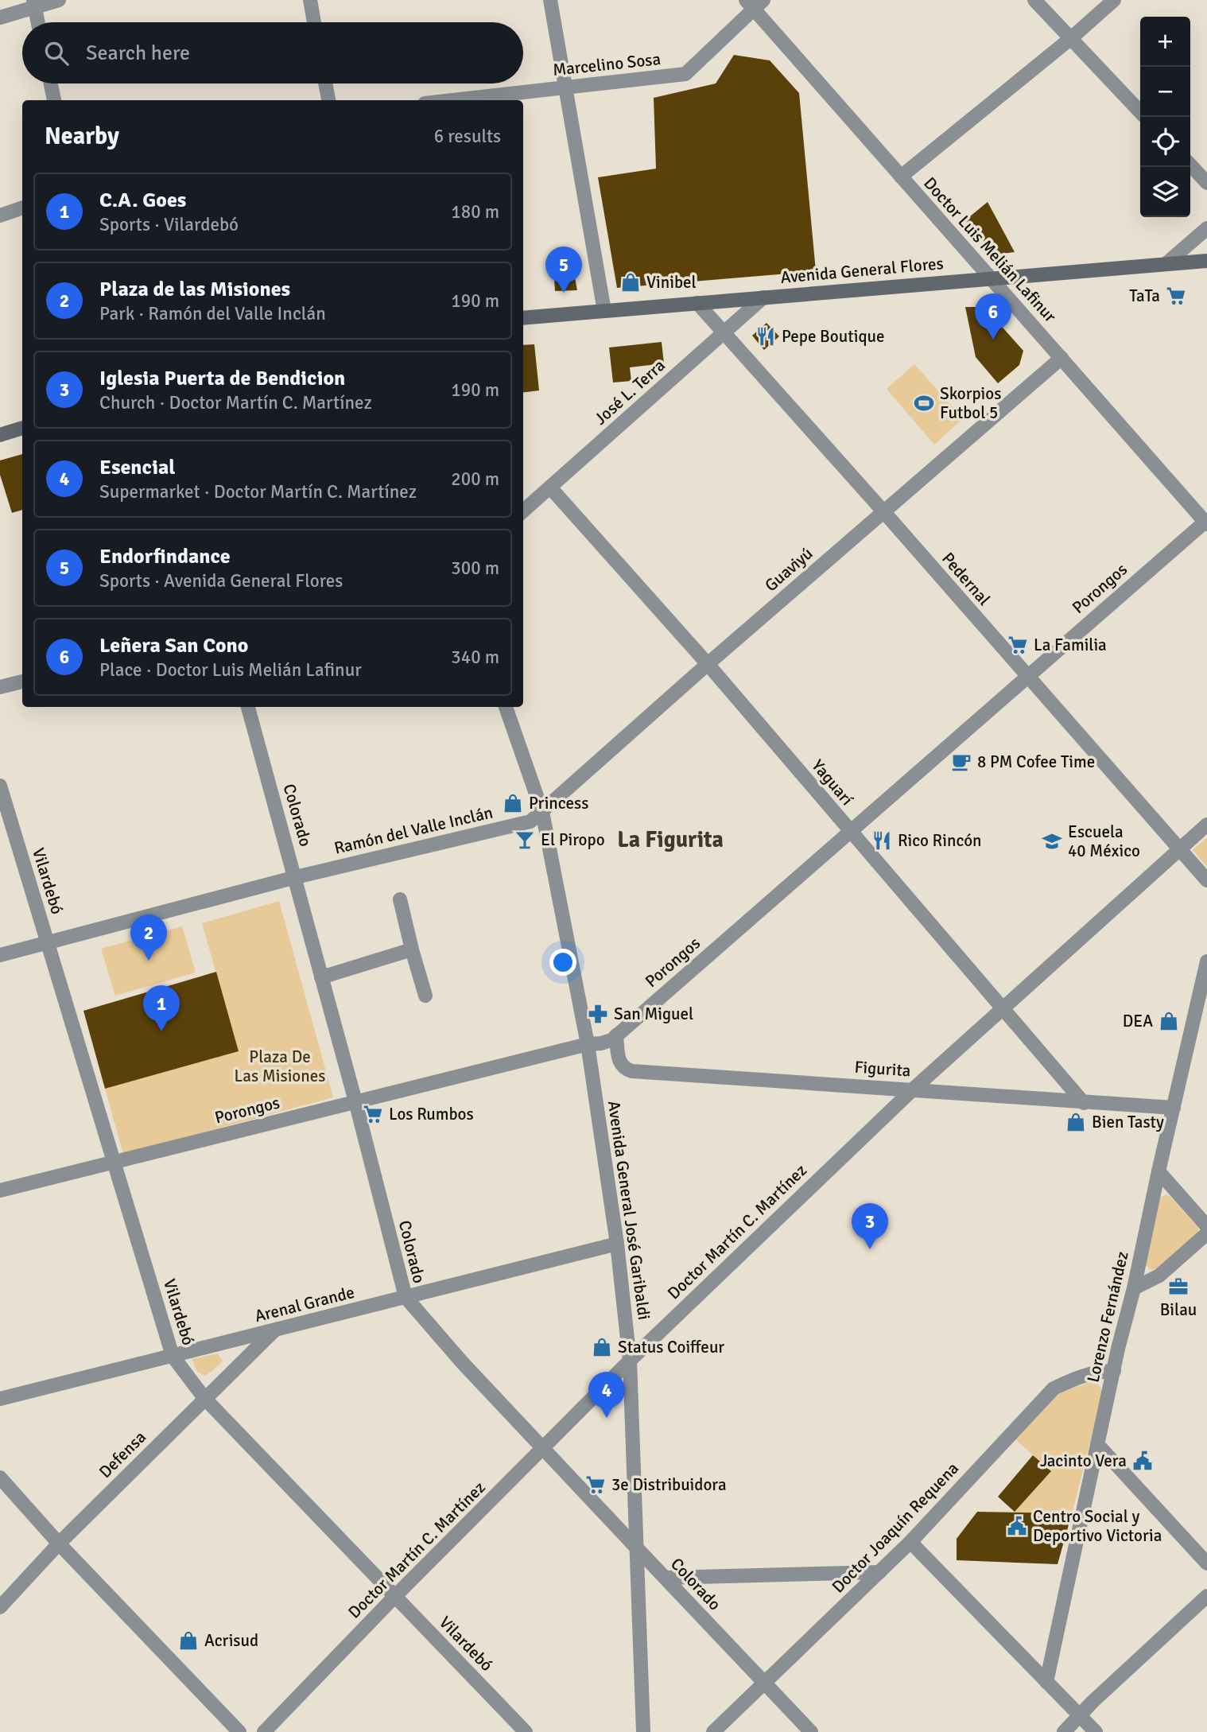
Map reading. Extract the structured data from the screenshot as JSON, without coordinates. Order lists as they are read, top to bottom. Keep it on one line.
{"streets":{"main road":["Avenida General Flores"],"street":["Marcelino Sosa","Doctor Luis Melián Lafinur","José L. Terra","Guaviyú","Pedernal","Porongos","Yaguarí","Colorado","Ramón del Valle Inclán","Vilardebó","Figurita","Avenida General José Garibaldi","Doctor Martín C. Martínez","Arenal Grande","Lorenzo Fernández","Defensa","Doctor Joaquín Requena"]},"crossings":[["Marcelino Sosa","Doctor Luis Melián Lafinur"],["Doctor Luis Melián Lafinur","Avenida General Flores"],["Doctor Luis Melián Lafinur","Guaviyú"],["Doctor Luis Melián Lafinur","Porongos"],["Avenida General Flores","José L. Terra"],["Avenida General Flores","Pedernal"],["José L. Terra","Pedernal"],["José L. Terra","Yaguarí"],["Guaviyú","Pedernal"],["Guaviyú","Yaguarí"],["Guaviyú","Ramón del Valle Inclán"],["Guaviyú","Avenida General José Garibaldi"],["Pedernal","Porongos"],["Pedernal","Doctor Martín C. Martínez"],["Porongos","Yaguarí"],["Porongos","Colorado"],["Porongos","Vilardebó"],["Porongos","Figurita"],["Porongos","Avenida General José Garibaldi"],["Yaguarí","Figurita"],["Yaguarí","Doctor Martín C. Martínez"],["Colorado","Ramón del Valle Inclán"],["Colorado","Avenida General José Garibaldi"],["Colorado","Doctor Martín C. Martínez"],["Colorado","Arenal Grande"],["Colorado","Doctor Joaquín Requena"],["Ramón del Valle Inclán","Vilardebó"],["Ramón del Valle Inclán","Avenida General José Garibaldi"],["Vilardebó","Doctor Martín C. Martínez"],["Vilardebó","Arenal Grande"],["Vilardebó","Defensa"],["Figurita","Doctor Martín C. Martínez"],["Figurita","Lorenzo Fernández"],["Avenida General José Garibaldi","Doctor Martín C. Martínez"],["Avenida General José Garibaldi","Arenal Grande"],["Arenal Grande","Defensa"],["Lorenzo Fernández","Doctor Joaquín Requena"]],"districts":["La Figurita"],"parks":["Plaza De Las Misiones"],"places":{"shop":["Vinibel","Princess","DEA","Bien Tasty","Status Coiffeur","Acrisud"],"supermarket":["TaTa","La Familia","Los Rumbos","3e Distribuidora"],"restaurant":["Pepe Boutique","Rico Rincón"],"sports":["Skorpios Futbol 5"],"cafe":["8 PM Cofee Time"],"bar":["El Piropo"],"school or university":["Escuela 40 México"],"pharmacy":["San Miguel"],"office":["Bilau"],"public building":["Jacinto Vera","Centro Social y Deportivo Victoria"]},"page":{"map_buttons":["+","−"],"search":"Search here","heading":["Nearby","6 results"],"list":[{"mark":"1","name":"C.A. Goes","note":"Sports · Vilardebó","value":"180 m"},{"mark":"2","name":"Plaza de las Misiones","note":"Park · Ramón del Valle Inclán","value":"190 m"},{"mark":"3","name":"Iglesia Puerta de Bendicion","note":"Church · Doctor Martín C. Martínez","value":"190 m"},{"mark":"4","name":"Esencial","note":"Supermarket · Doctor Martín C. Martínez","value":"200 m"},{"mark":"5","name":"Endorfindance","note":"Sports · Avenida General Flores","value":"300 m"},{"mark":"6","name":"Leñera San Cono","note":"Place · Doctor Luis Melián Lafinur","value":"340 m"}],"pins":["5","6","2","1","3","4"]}}
